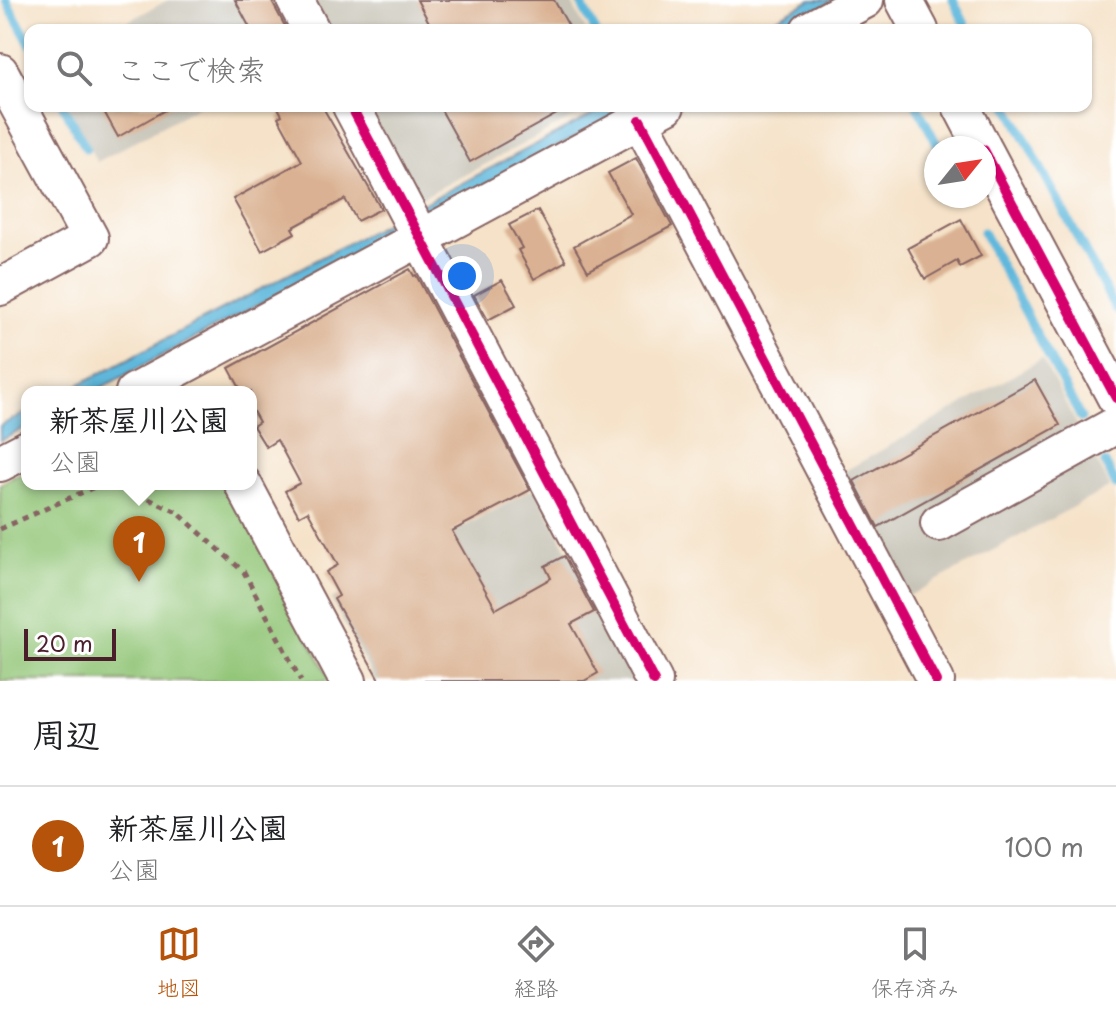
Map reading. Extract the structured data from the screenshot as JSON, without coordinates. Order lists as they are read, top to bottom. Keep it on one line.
{"scale_bar":"20 m","north":"top right","page":{"search":"ここで検索","popup":["新茶屋川公園","公園"],"pins":"1","scale":"20 m","heading":"周辺","list":[{"mark":"1","name":"新茶屋川公園","note":"公園","value":"100 m"}],"nav":["地図","経路","保存済み"]}}
